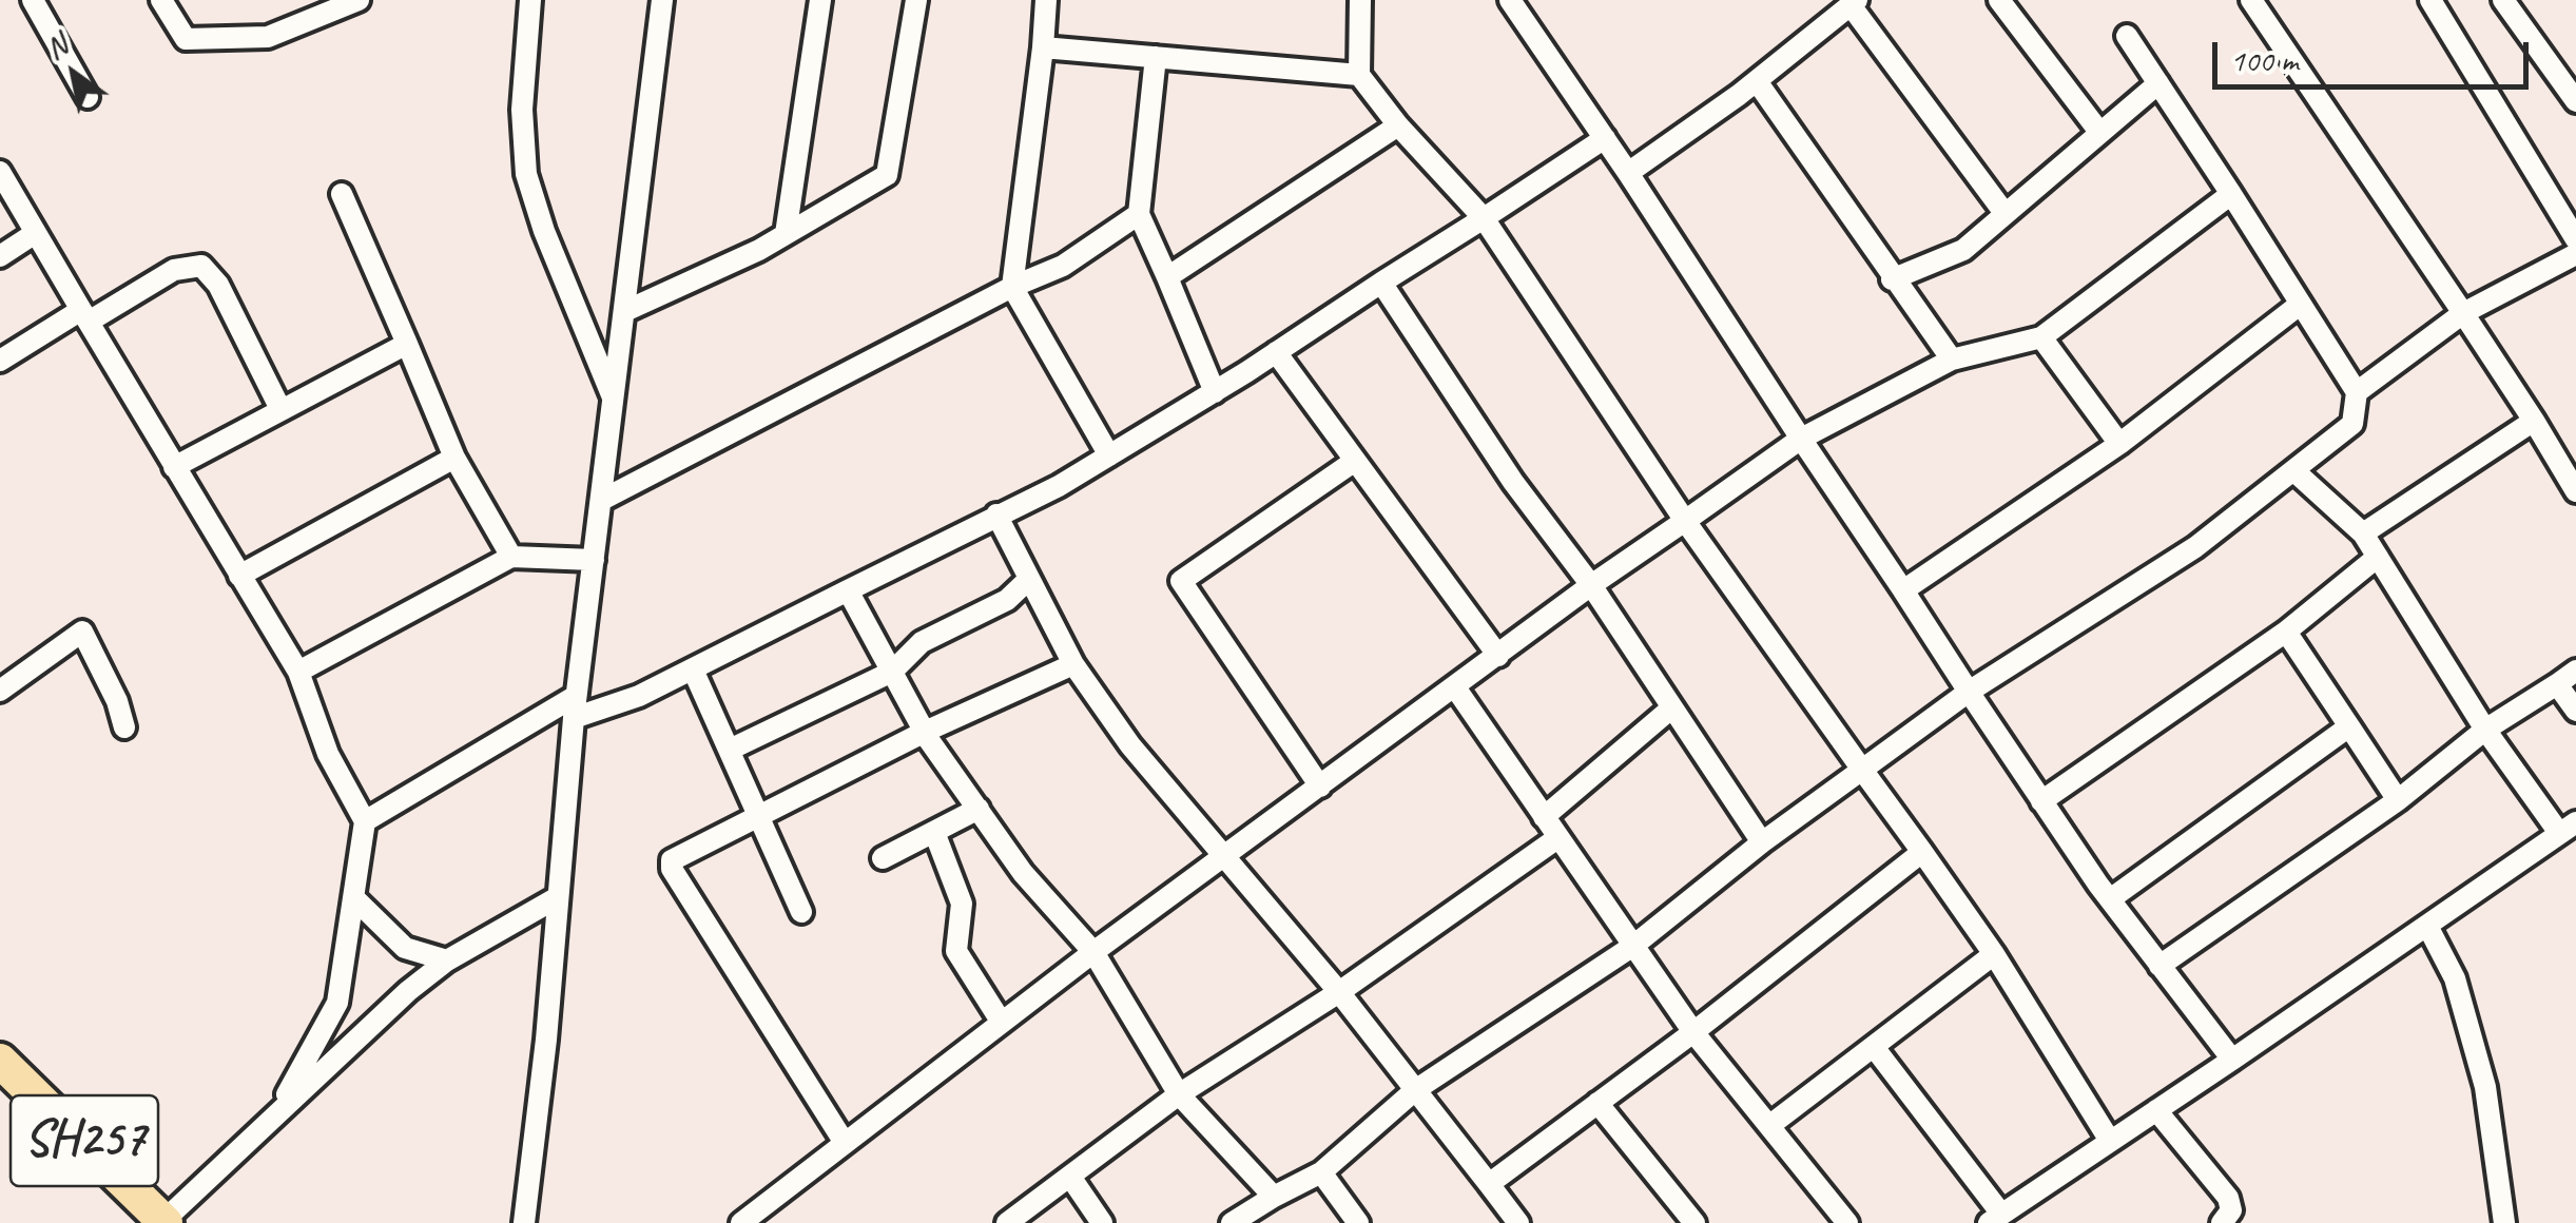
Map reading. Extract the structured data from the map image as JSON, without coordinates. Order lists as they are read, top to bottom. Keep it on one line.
{"streets":{"main road":["SH257"]},"scale_bar":"100 m","north":"top left"}
